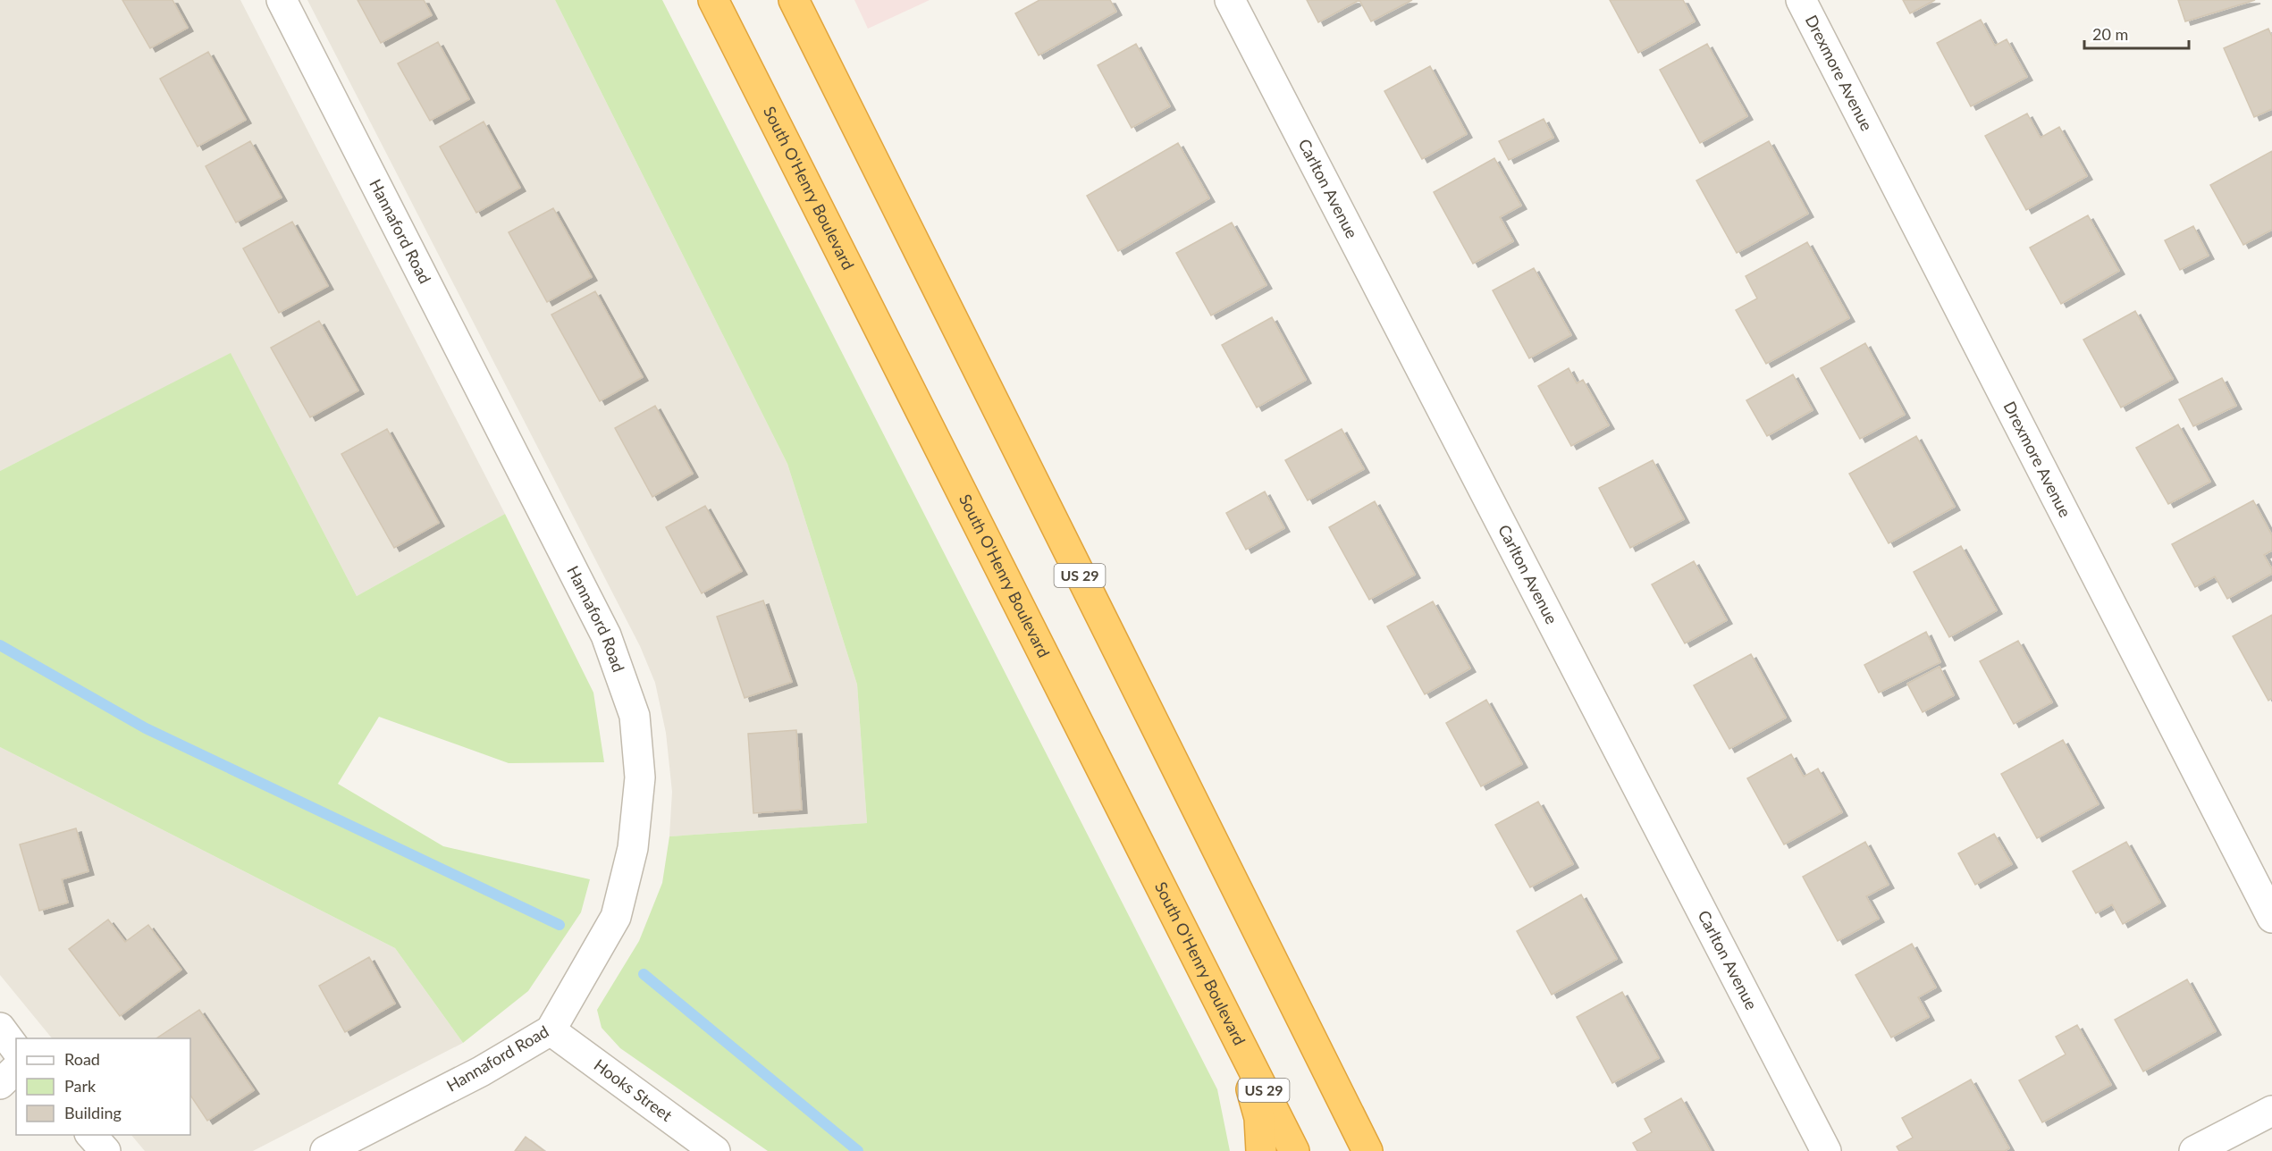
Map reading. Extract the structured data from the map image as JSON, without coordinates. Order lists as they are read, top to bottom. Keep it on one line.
{"streets":{"highway":["South O'Henry Boulevard","US 29"],"street":["Drexmore Avenue","Carlton Avenue","Hannaford Road","Hooks Street"]},"crossings":[["Hannaford Road","Hooks Street"]],"legend":["Road","Park","Building"],"scale_bar":"20 m"}
